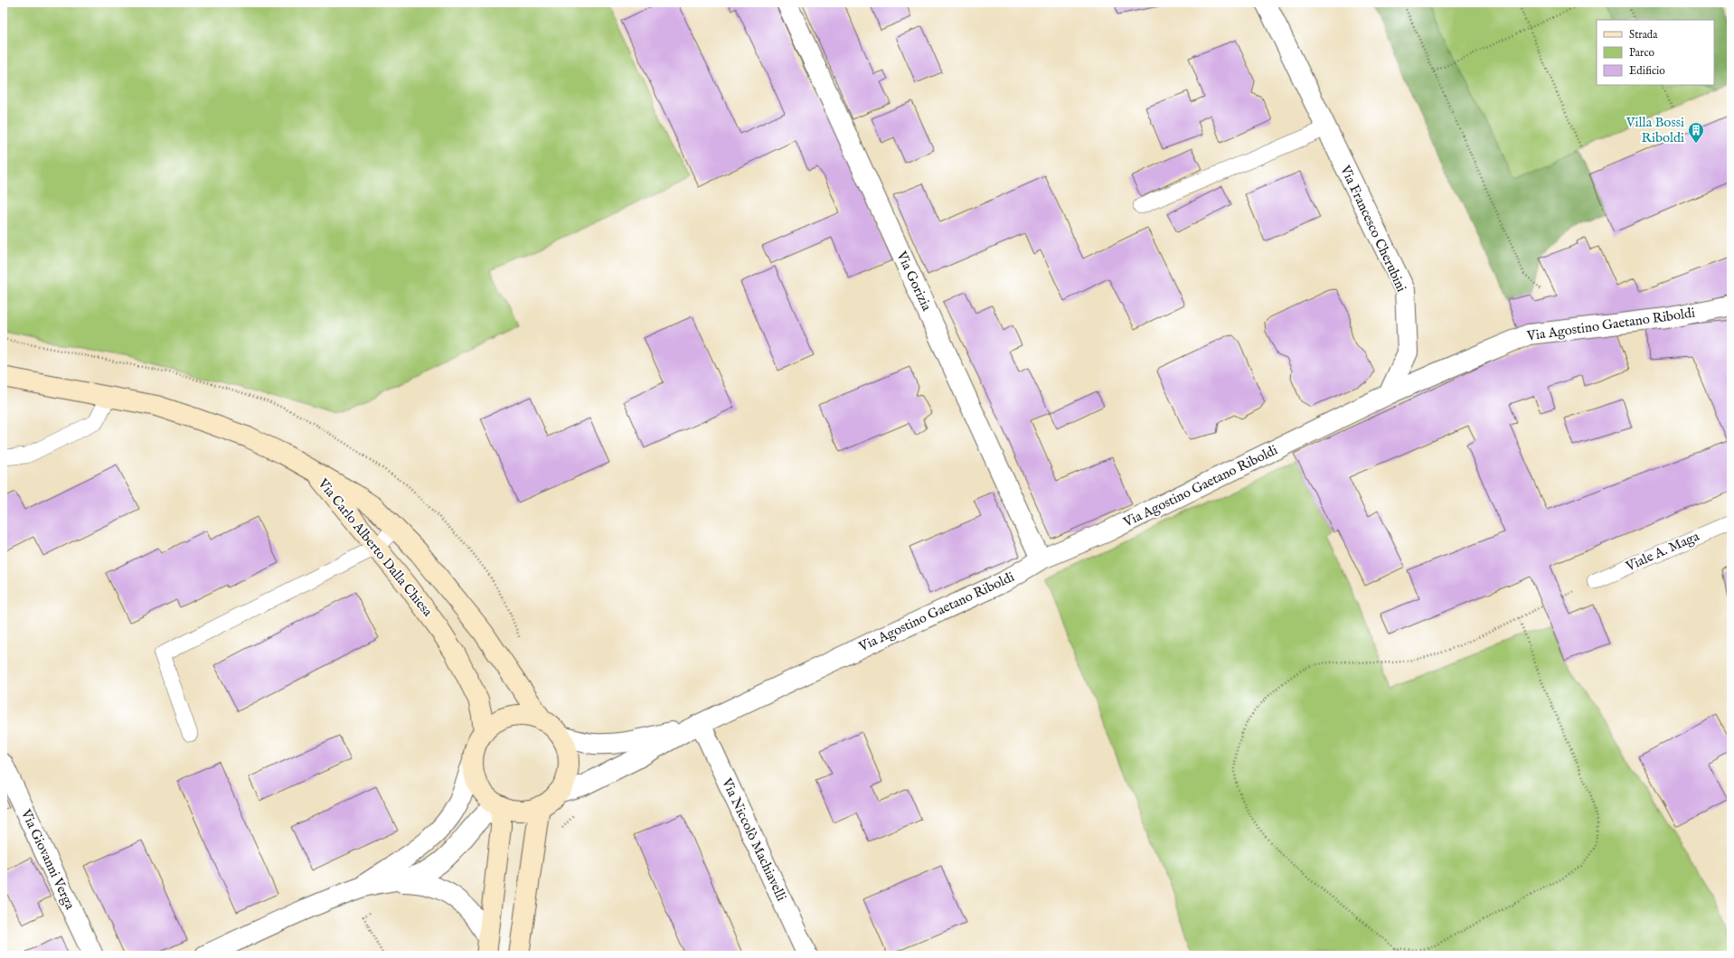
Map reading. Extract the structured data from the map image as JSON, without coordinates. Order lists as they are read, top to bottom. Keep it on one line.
{"streets":{"street":["Via Francesco Cherubini","Via Gorizia","Via Agostino Gaetano Riboldi","Via Carlo Alberto Dalla Chiesa","Via Niccolò Machiavelli","Via Giovanni Verga"],"lane":["Viale A. Maga"]},"crossings":[["Via Francesco Cherubini","Via Agostino Gaetano Riboldi"],["Via Gorizia","Via Agostino Gaetano Riboldi"],["Via Agostino Gaetano Riboldi","Via Carlo Alberto Dalla Chiesa"],["Via Agostino Gaetano Riboldi","Via Niccolò Machiavelli"]],"places":{"building":["Villa Bossi Riboldi"]},"legend":["Strada","Parco","Edificio"]}
